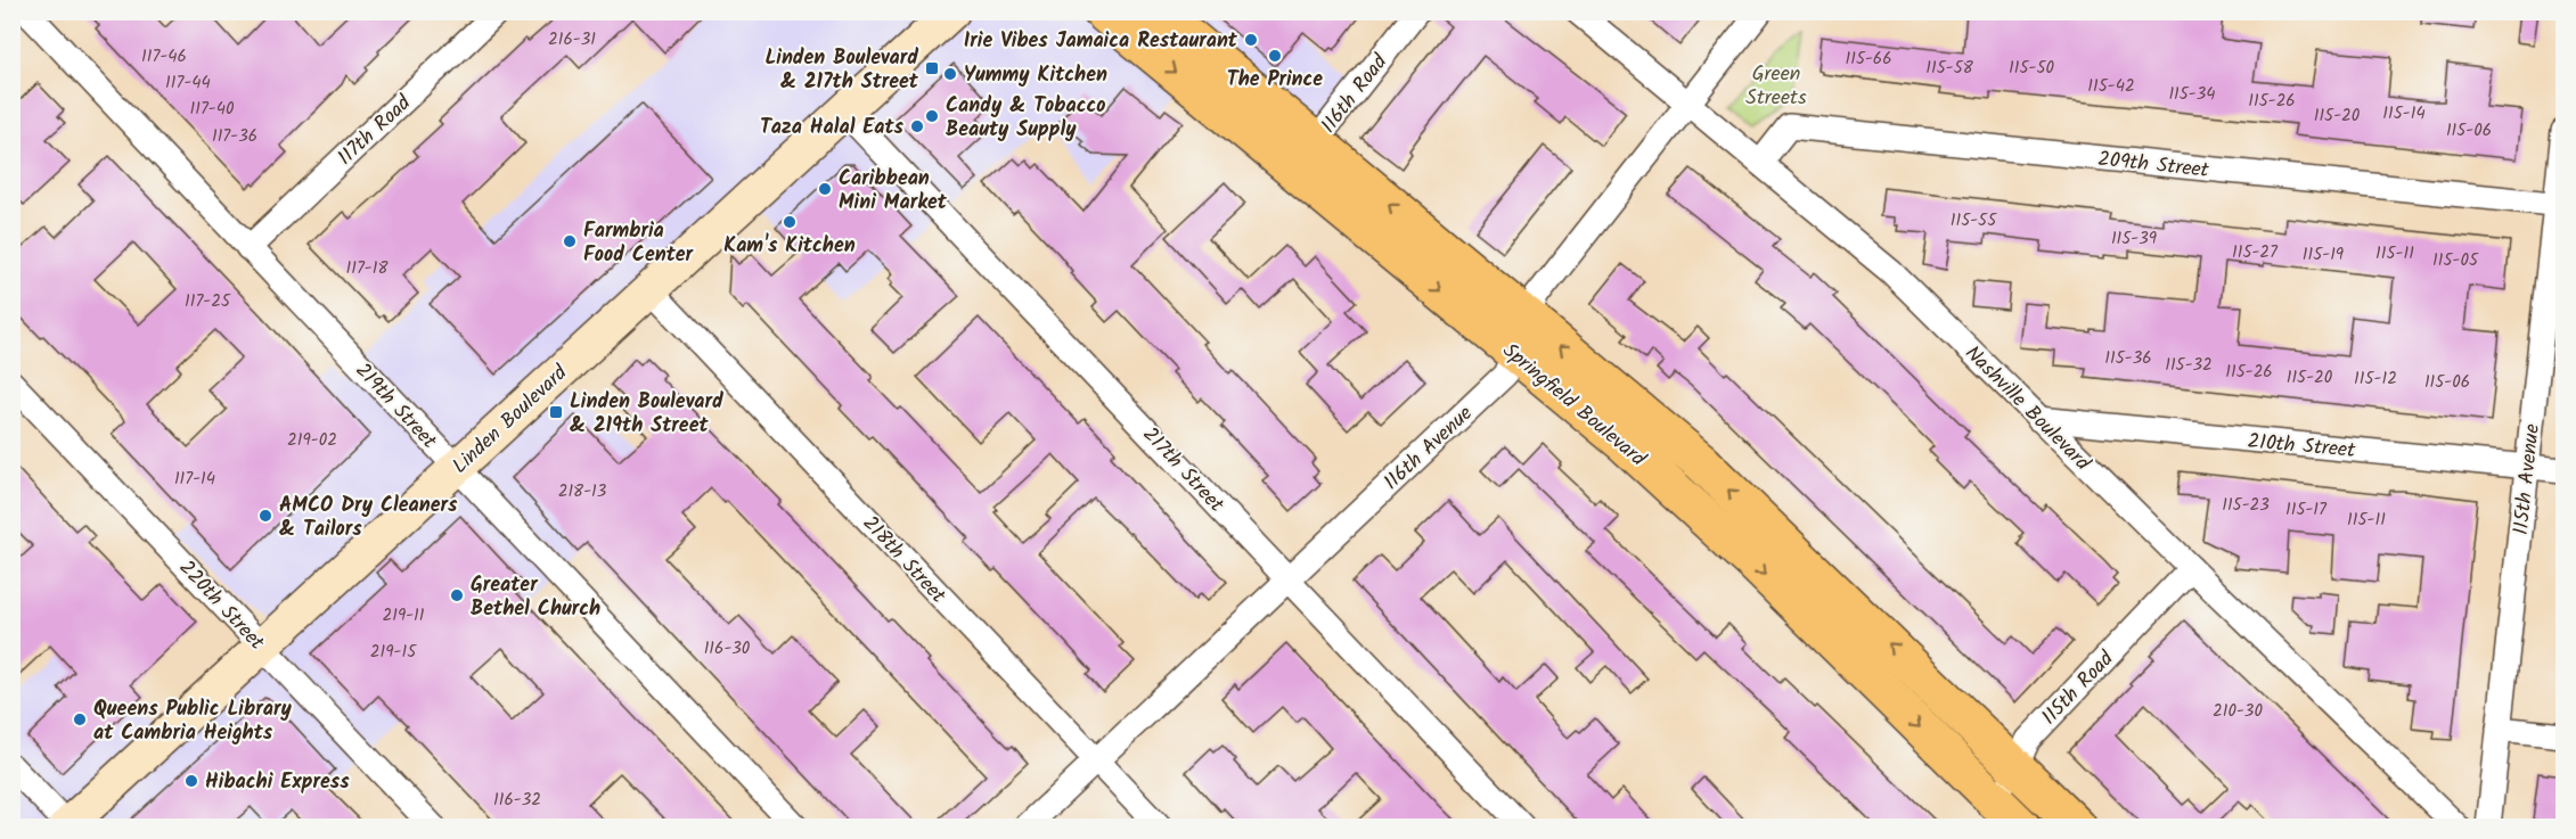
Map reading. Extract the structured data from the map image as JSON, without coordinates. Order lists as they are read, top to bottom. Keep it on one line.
{"streets":{"main road":["Springfield Boulevard","Linden Boulevard"],"street":["116th Road","117th Road","209th Street","219th Street","Nashville Boulevard","210th Street","116th Avenue","217th Street","115th Avenue","218th Street","220th Street","115th Road"]},"crossings":[["116th Road","Springfield Boulevard"],["117th Road","219th Street"],["209th Street","Nashville Boulevard"],["209th Street","115th Avenue"],["Springfield Boulevard","116th Avenue"],["Springfield Boulevard","115th Road"],["219th Street","Linden Boulevard"],["Nashville Boulevard","210th Street"],["Nashville Boulevard","116th Avenue"],["Nashville Boulevard","115th Road"],["Linden Boulevard","217th Street"],["Linden Boulevard","218th Street"],["Linden Boulevard","220th Street"],["210th Street","115th Avenue"],["116th Avenue","217th Street"],["116th Avenue","218th Street"]],"parks":["Green Streets"],"places":{"other":["Irie Vibes Jamaica Restaurant","The Prince","Yummy Kitchen","Candy & Tobacco Beauty Supply","Taza Halal Eats","Caribbean Mini Market","Kam's Kitchen","Farmbria Food Center","AMCO Dry Cleaners & Tailors","Greater Bethel Church","Queens Public Library at Cambria Heights","Hibachi Express"],"transit":["Linden Boulevard & 217th Street","Linden Boulevard & 219th Street"]},"house_numbers":["216-31","117-46","115-66","115-58","115-50","117-44","115-42","115-34","115-26","117-40","115-14","115-20","115-06","117-36","115-55","115-39","115-27","115-11","115-19","115-05","117-18","117-25","115-36","115-32","115-26","115-20","115-12","115-06","219-02","117-14","218-13","115-23","115-17","115-11","219-11","116-30","219-15","210-30","116-32"]}
